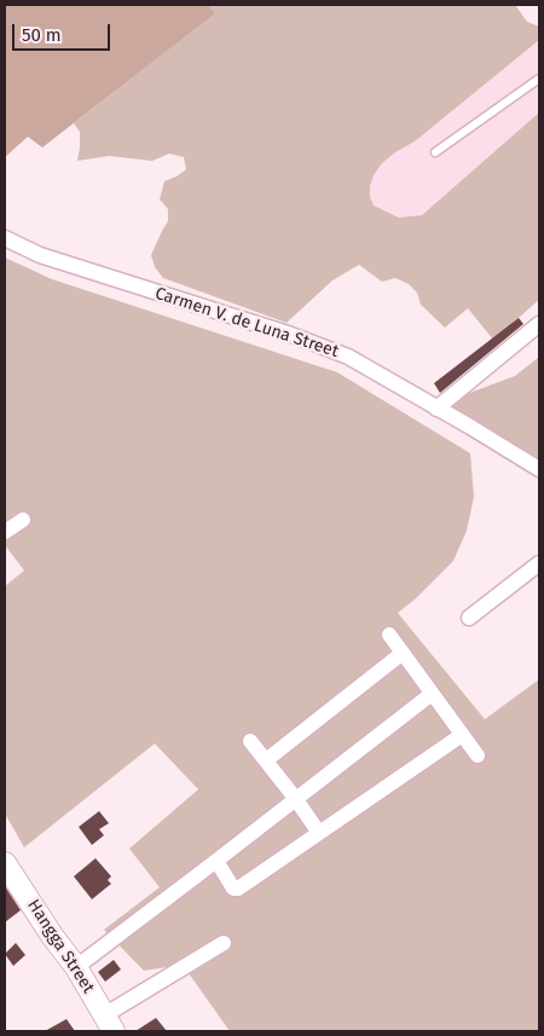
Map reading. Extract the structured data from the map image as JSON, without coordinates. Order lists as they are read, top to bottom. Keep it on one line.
{"streets":{"street":["Carmen V. de Luna Street","Hangga Street"]},"scale_bar":"50 m"}
